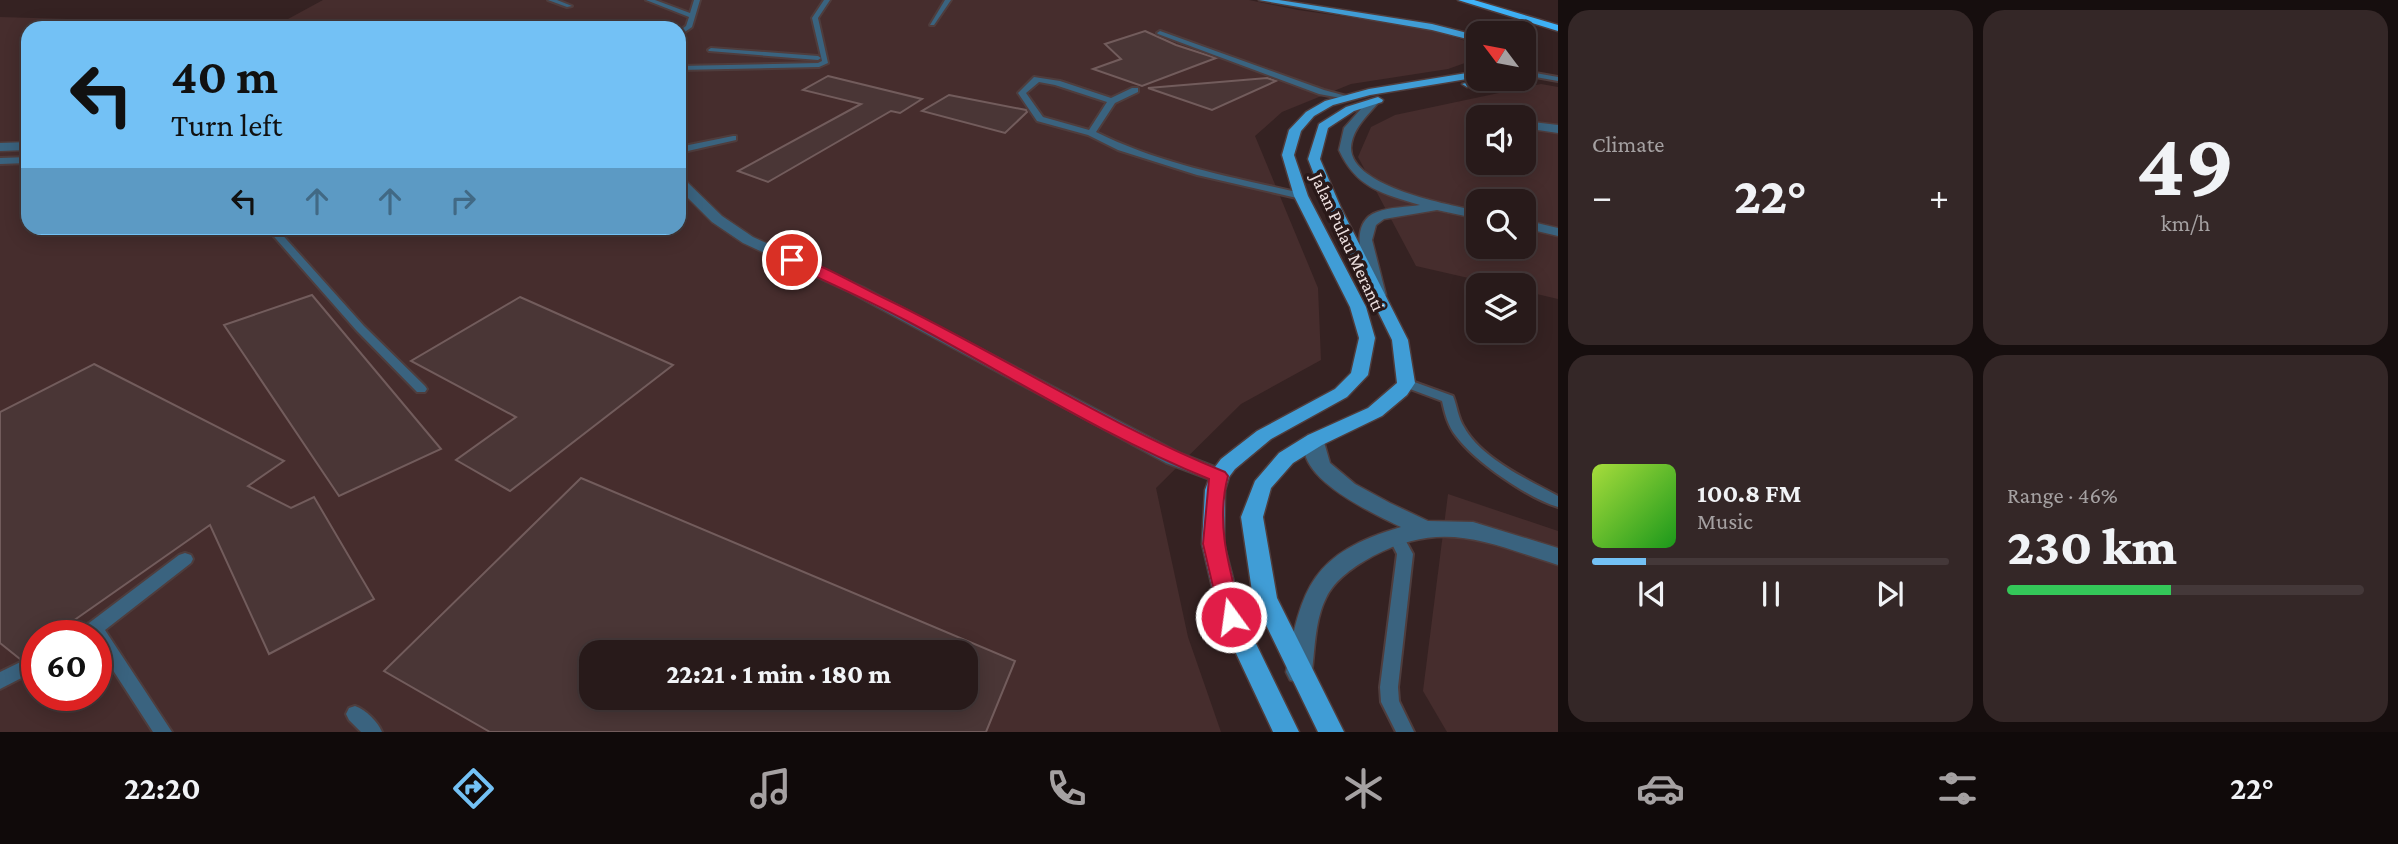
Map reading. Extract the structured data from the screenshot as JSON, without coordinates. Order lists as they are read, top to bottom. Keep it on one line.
{"streets":{"main road":["Jalan Pulau Meranti"]},"north":"top left","page":{"tile":["Climate",["49","km/h"],["Range · 46%","230 km"]],"turn":["40 m","Turn left"],"heat":["−","22°","+"],"song":["100.8 FM","Music"],"limit":"60","trip":"22:21 · 1 min · 180 m","tabs":["22:20","22°"]}}
